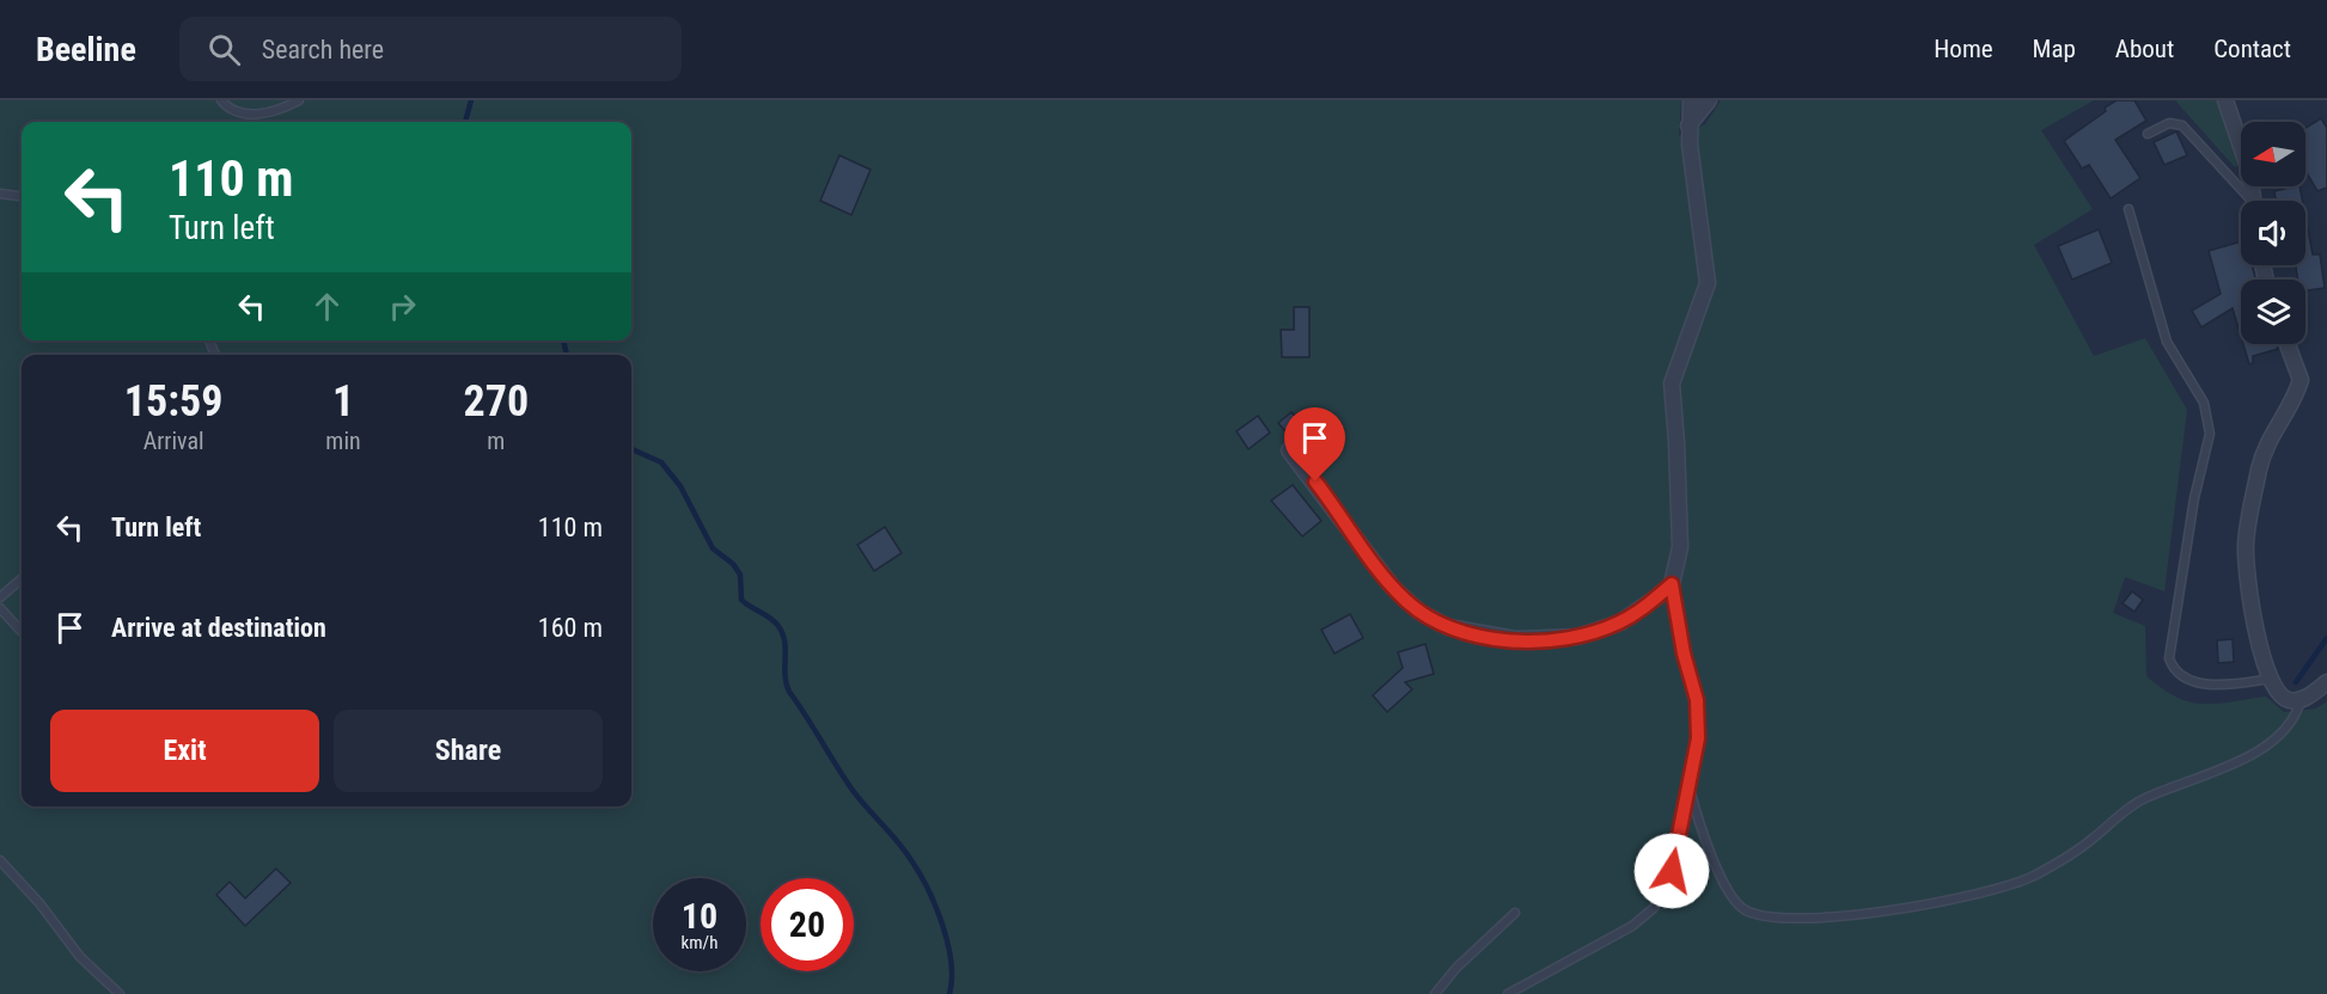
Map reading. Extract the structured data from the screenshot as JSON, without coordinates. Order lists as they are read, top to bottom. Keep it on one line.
{"north":"left","page":{"header":"Beeline","search":"Search here","nav":["Home","Map","About","Contact"],"turn":["110 m","Turn left"],"eta":["15:59","Arrival","1","min","270","m"],"list":[{"name":"Turn left","value":"110 m"},{"name":"Arrive at destination","value":"160 m"}],"buttons":["Exit","Share"],"speed":"10 km/h","limit":"20"}}
